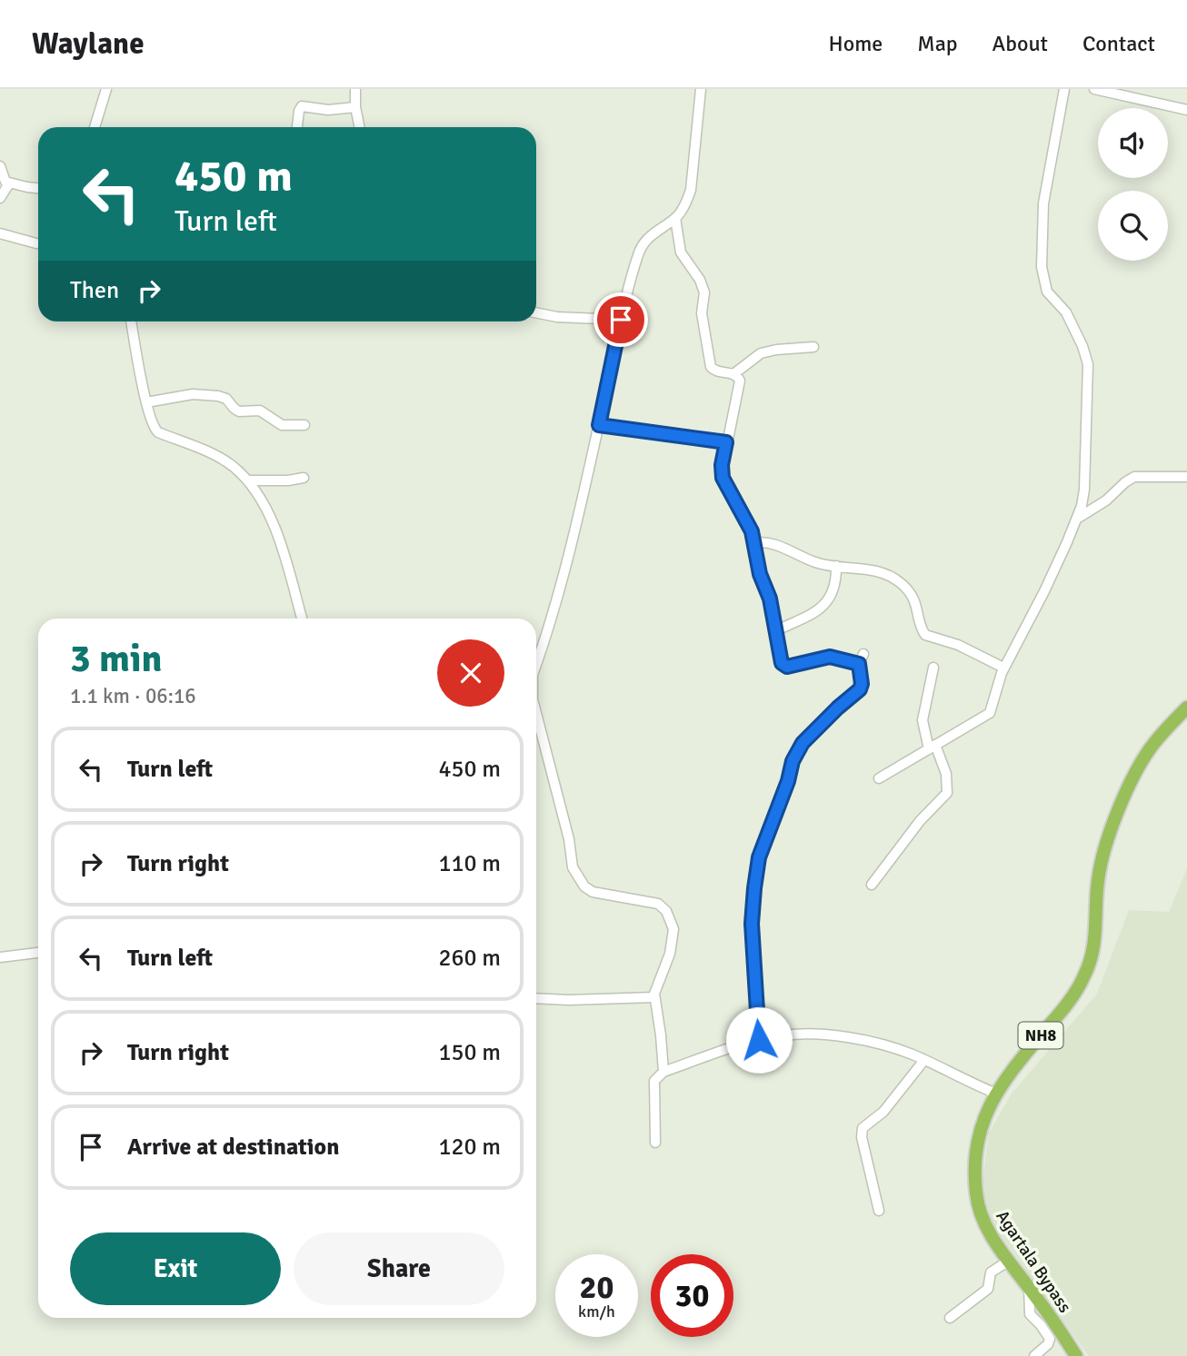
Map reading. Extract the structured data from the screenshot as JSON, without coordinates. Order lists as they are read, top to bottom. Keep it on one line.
{"streets":{"highway":["NH8","Agartala Bypass"]},"page":{"header":"Waylane","nav":["Home","Map","About","Contact"],"turn":["450 m","Turn left"],"then":"Then","heading":["3 min","1.1 km · 06:16"],"list":[{"name":"Turn left","value":"450 m"},{"name":"Turn right","value":"110 m"},{"name":"Turn left","value":"260 m"},{"name":"Turn right","value":"150 m"},{"name":"Arrive at destination","value":"120 m"}],"buttons":["Exit","Share"],"speed":"20 km/h","limit":"30"}}
